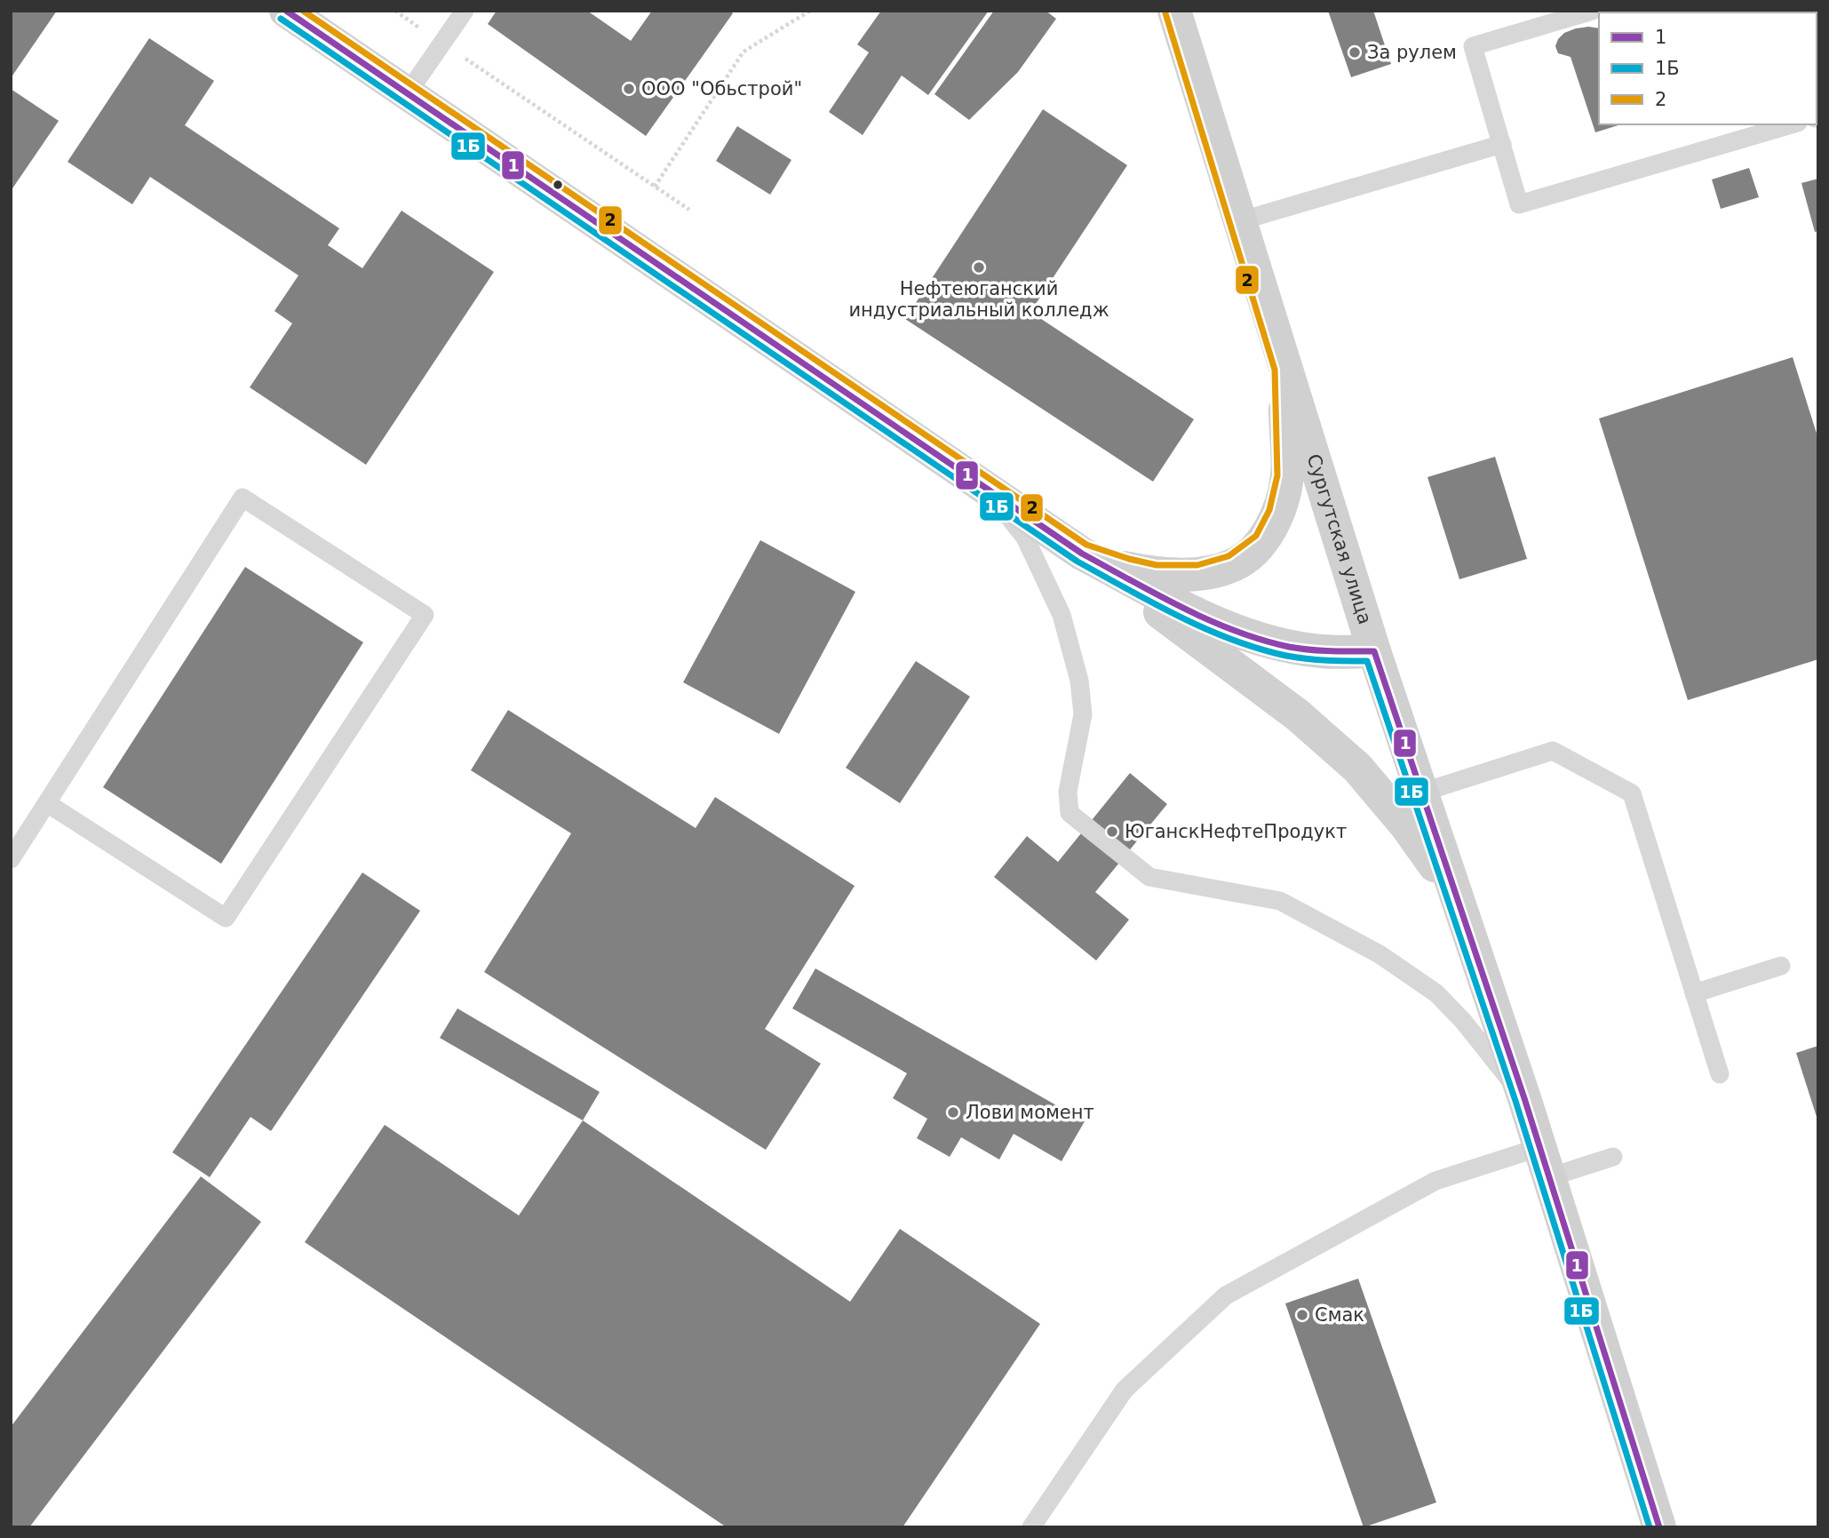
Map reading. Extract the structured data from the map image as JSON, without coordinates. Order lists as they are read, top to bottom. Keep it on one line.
{"streets":{"main road":["Сургутская улица"]},"places":["За рулем","ООО \"Обьстрой\"","Нефтеюганский индустриальный колледж","ЮганскНефтеПродукт","Лови момент","Смак"],"lines":["transit line 1","transit line 2","transit line 1Б"],"legend":["1","1Б","2"]}
